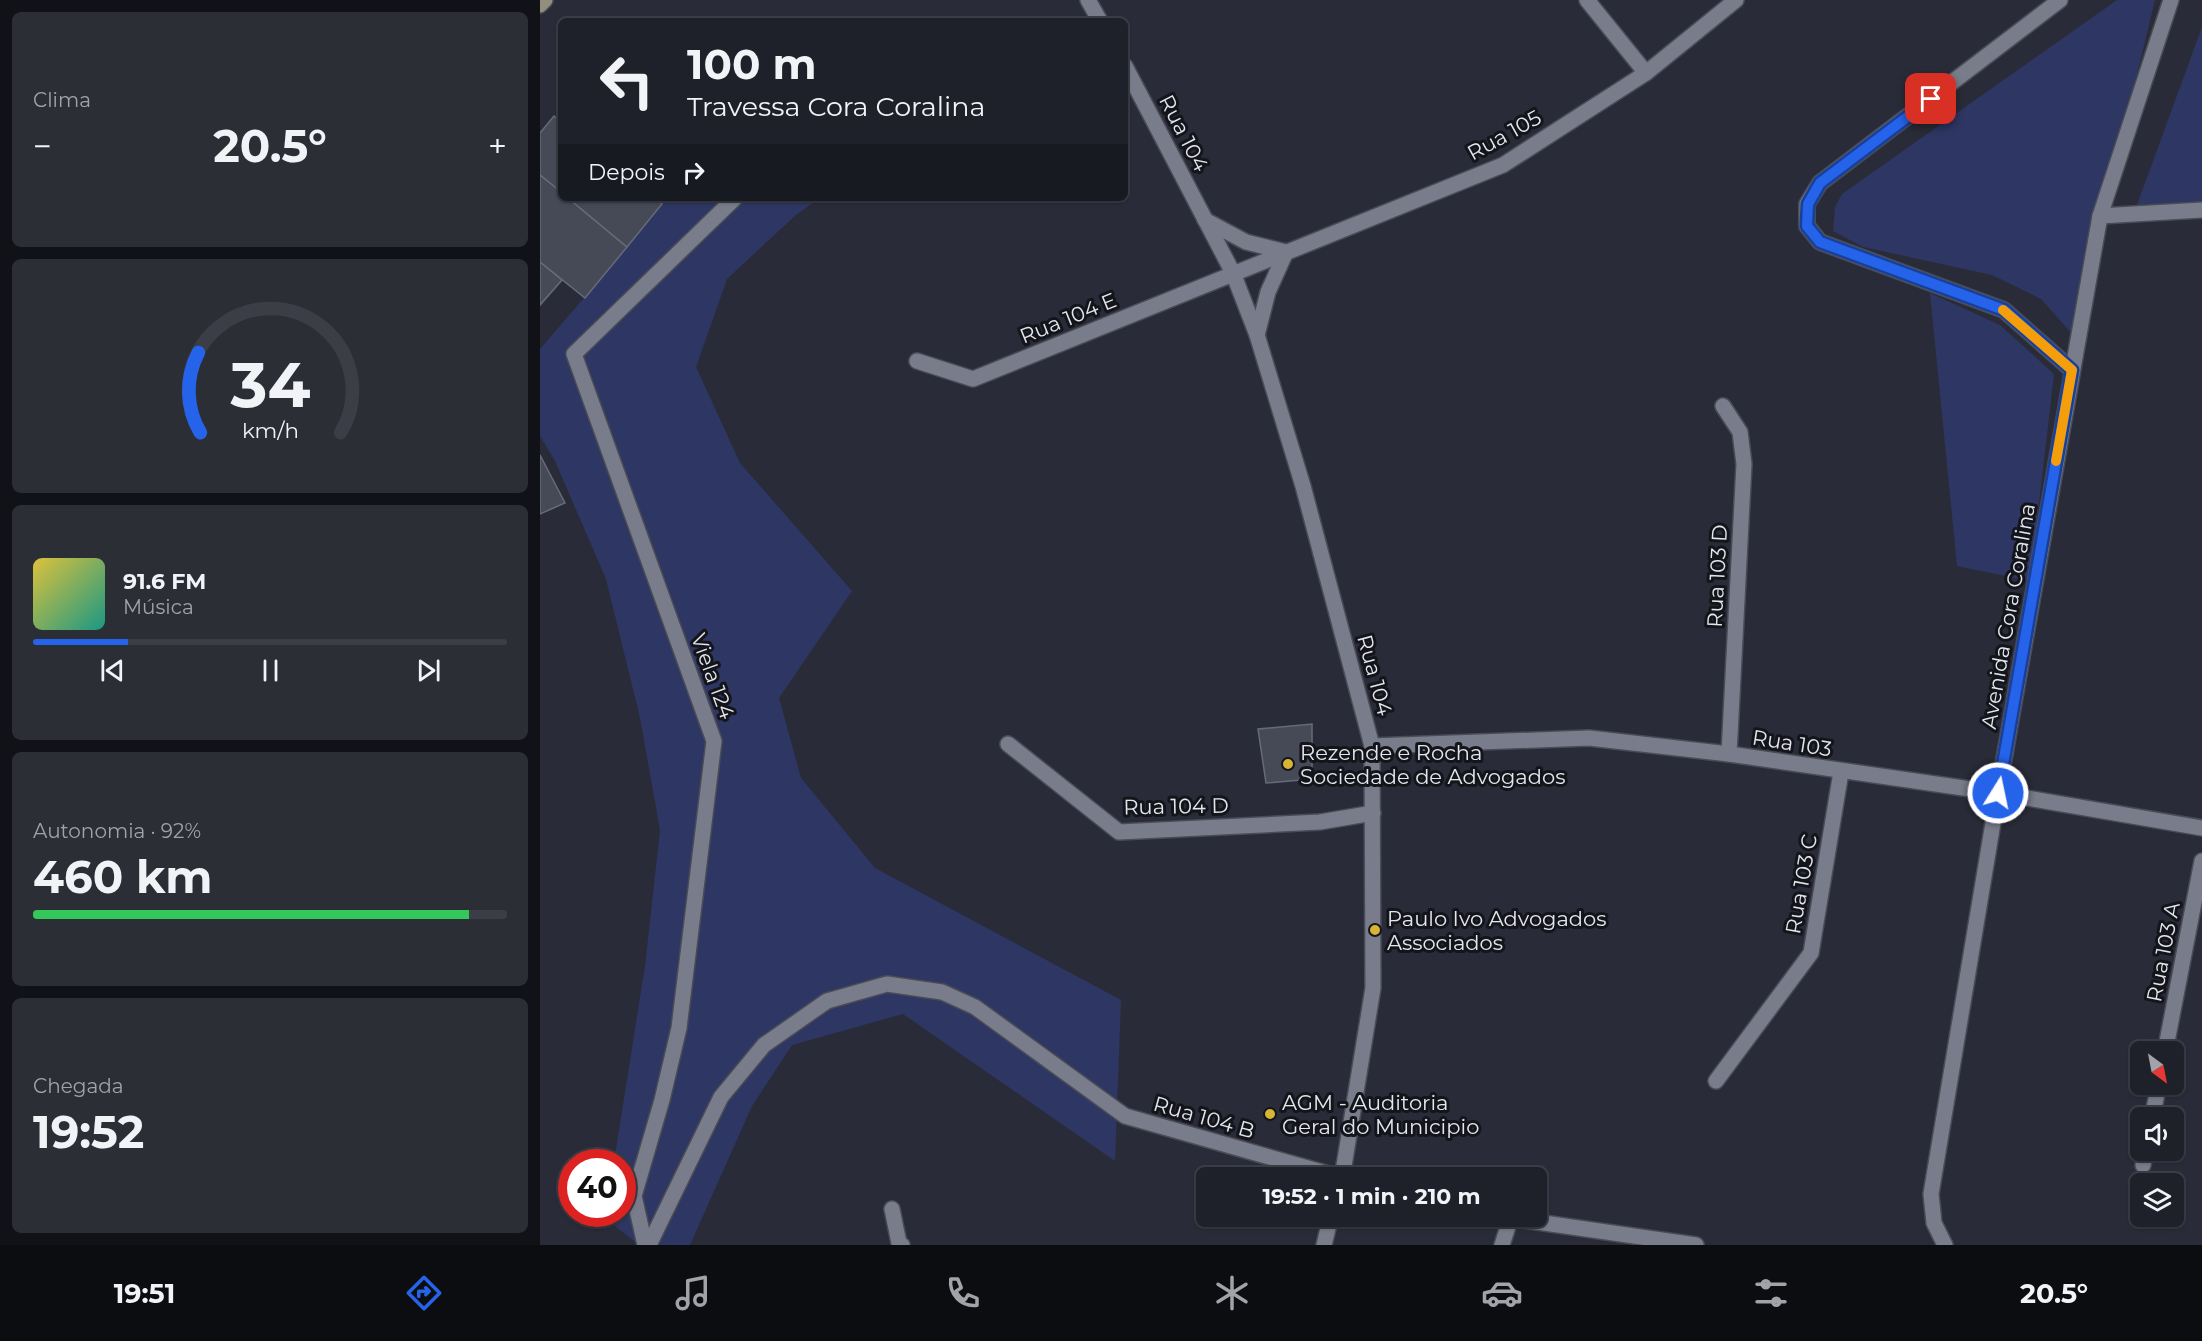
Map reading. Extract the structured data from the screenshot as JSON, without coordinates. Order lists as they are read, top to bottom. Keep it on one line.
{"streets":{"street":["Rua 104","Rua 105","Rua 104 E","Rua 103 D","Avenida Cora Coralina","Viela 124","Rua 103","Rua 104 D","Rua 103 C","Rua 103 A","Rua 104 B"]},"crossings":[["Rua 104","Rua 105"],["Rua 104","Rua 104 E"],["Rua 104","Rua 103"],["Rua 104","Rua 104 D"],["Rua 105","Rua 104 E"],["Rua 103 D","Rua 103"],["Avenida Cora Coralina","Rua 103"],["Viela 124","Rua 104 B"],["Rua 103","Rua 103 C"]],"places":["Rezende e Rocha Sociedade de Advogados","Paulo Ivo Advogados Associados","AGM - Auditoria Geral do Municipio"],"north":"bottom right","page":{"tile":["Clima",["Autonomia · 92%","460 km"],["Chegada","19:52"]],"turn":["100 m","Travessa Cora Coralina"],"heat":["−","20.5°","+"],"then":"Depois","song":["91.6 FM","Música"],"limit":"40","trip":"19:52 · 1 min · 210 m","tabs":["19:51","20.5°"],"gauge":["34","km/h"]}}
